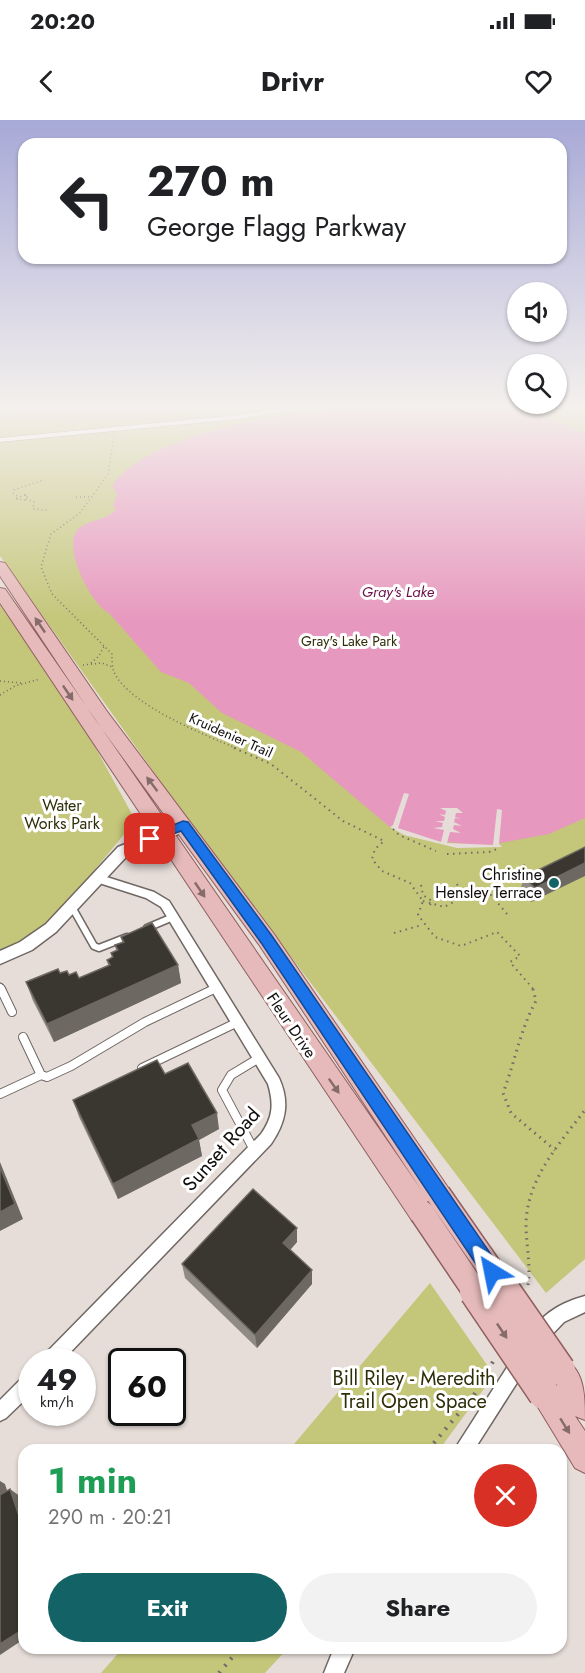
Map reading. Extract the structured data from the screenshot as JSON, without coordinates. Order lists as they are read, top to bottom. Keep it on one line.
{"streets":{"main road":["Fleur Drive"],"street":["Sunset Road"],"path":["Kruidenier Trail"]},"water":["Gray's Lake"],"parks":["Gray's Lake Park","Water Works Park","Bill Riley - Meredith Trail Open Space"],"places":["Christine Hensley Terrace"],"page":{"status":"20:20","header":"Drivr","turn":["270 m","George Flagg Parkway"],"speed":"49 km/h","limit":"60","heading":["1 min","290 m · 20:21"],"buttons":["Exit","Share"]}}
